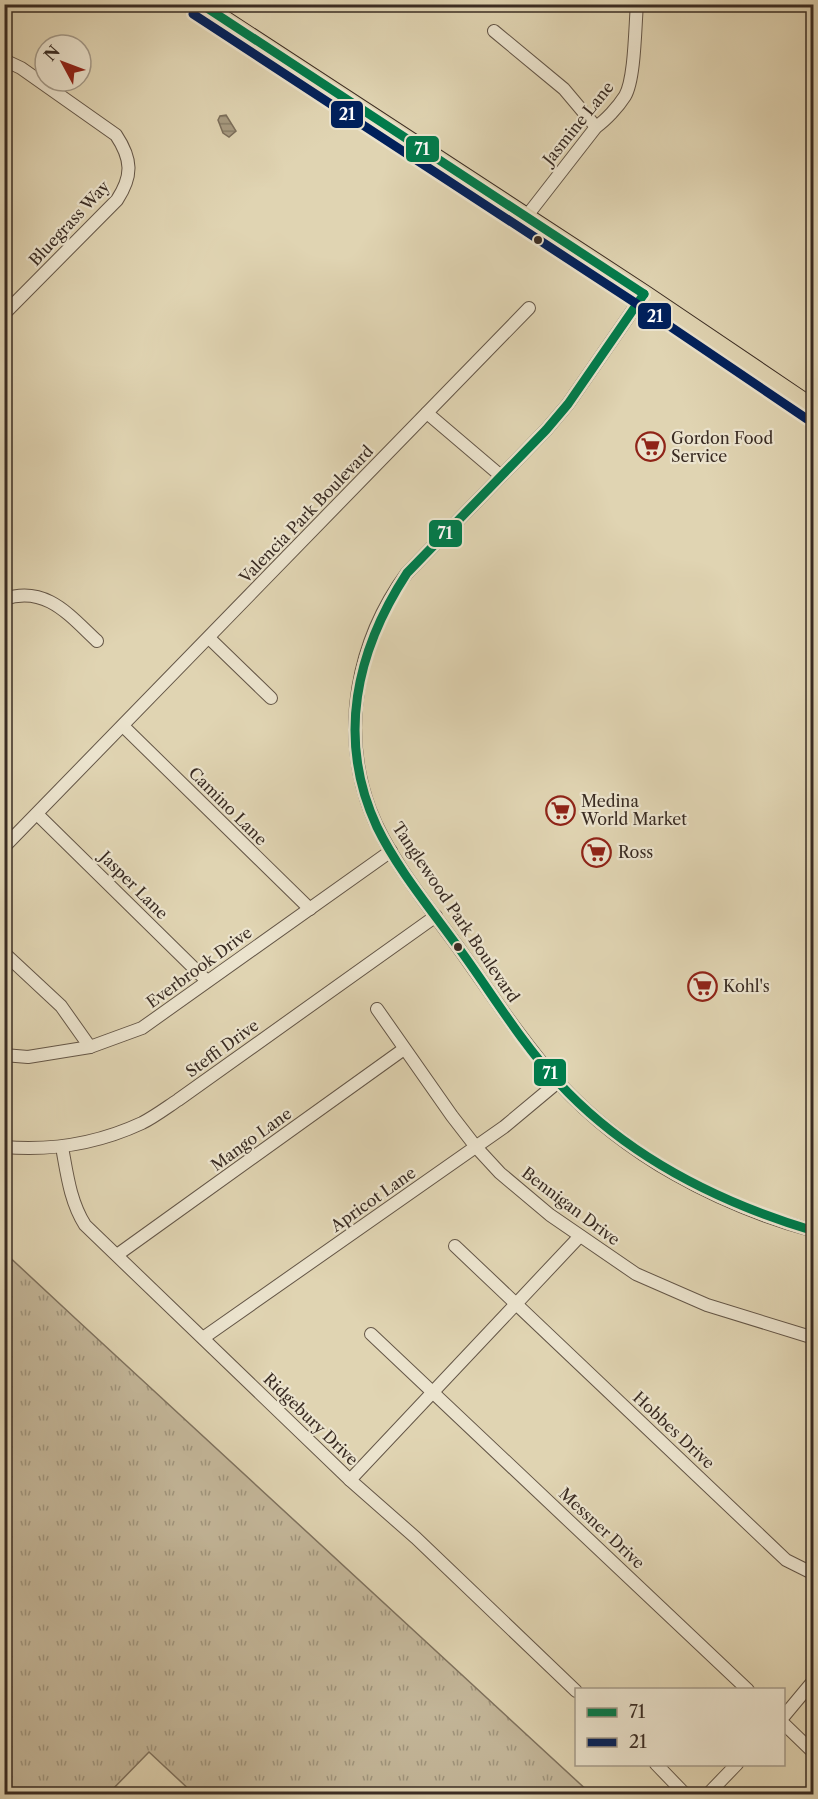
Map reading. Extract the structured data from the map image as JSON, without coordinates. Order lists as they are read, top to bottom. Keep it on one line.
{"streets":{"street":["Jasmine Lane","Bluegrass Way","Valencia Park Boulevard","Camino Lane","Jasper Lane","Tanglewood Park Boulevard","Everbrook Drive","Steffi Drive","Mango Lane","Apricot Lane","Bennigan Drive","Ridgebury Drive","Hobbes Drive","Messner Drive"]},"crossings":[["Valencia Park Boulevard","Camino Lane"],["Valencia Park Boulevard","Jasper Lane"],["Camino Lane","Everbrook Drive"],["Jasper Lane","Everbrook Drive"],["Tanglewood Park Boulevard","Everbrook Drive"],["Tanglewood Park Boulevard","Steffi Drive"],["Tanglewood Park Boulevard","Apricot Lane"],["Steffi Drive","Ridgebury Drive"],["Mango Lane","Bennigan Drive"],["Mango Lane","Ridgebury Drive"],["Apricot Lane","Bennigan Drive"],["Apricot Lane","Ridgebury Drive"]],"places":{"supermarket":["Gordon Food Service","Medina World Market","Ross","Kohl's"]},"lines":["transit line 71","transit line 21"],"legend":["71","21"],"north":"top left"}
